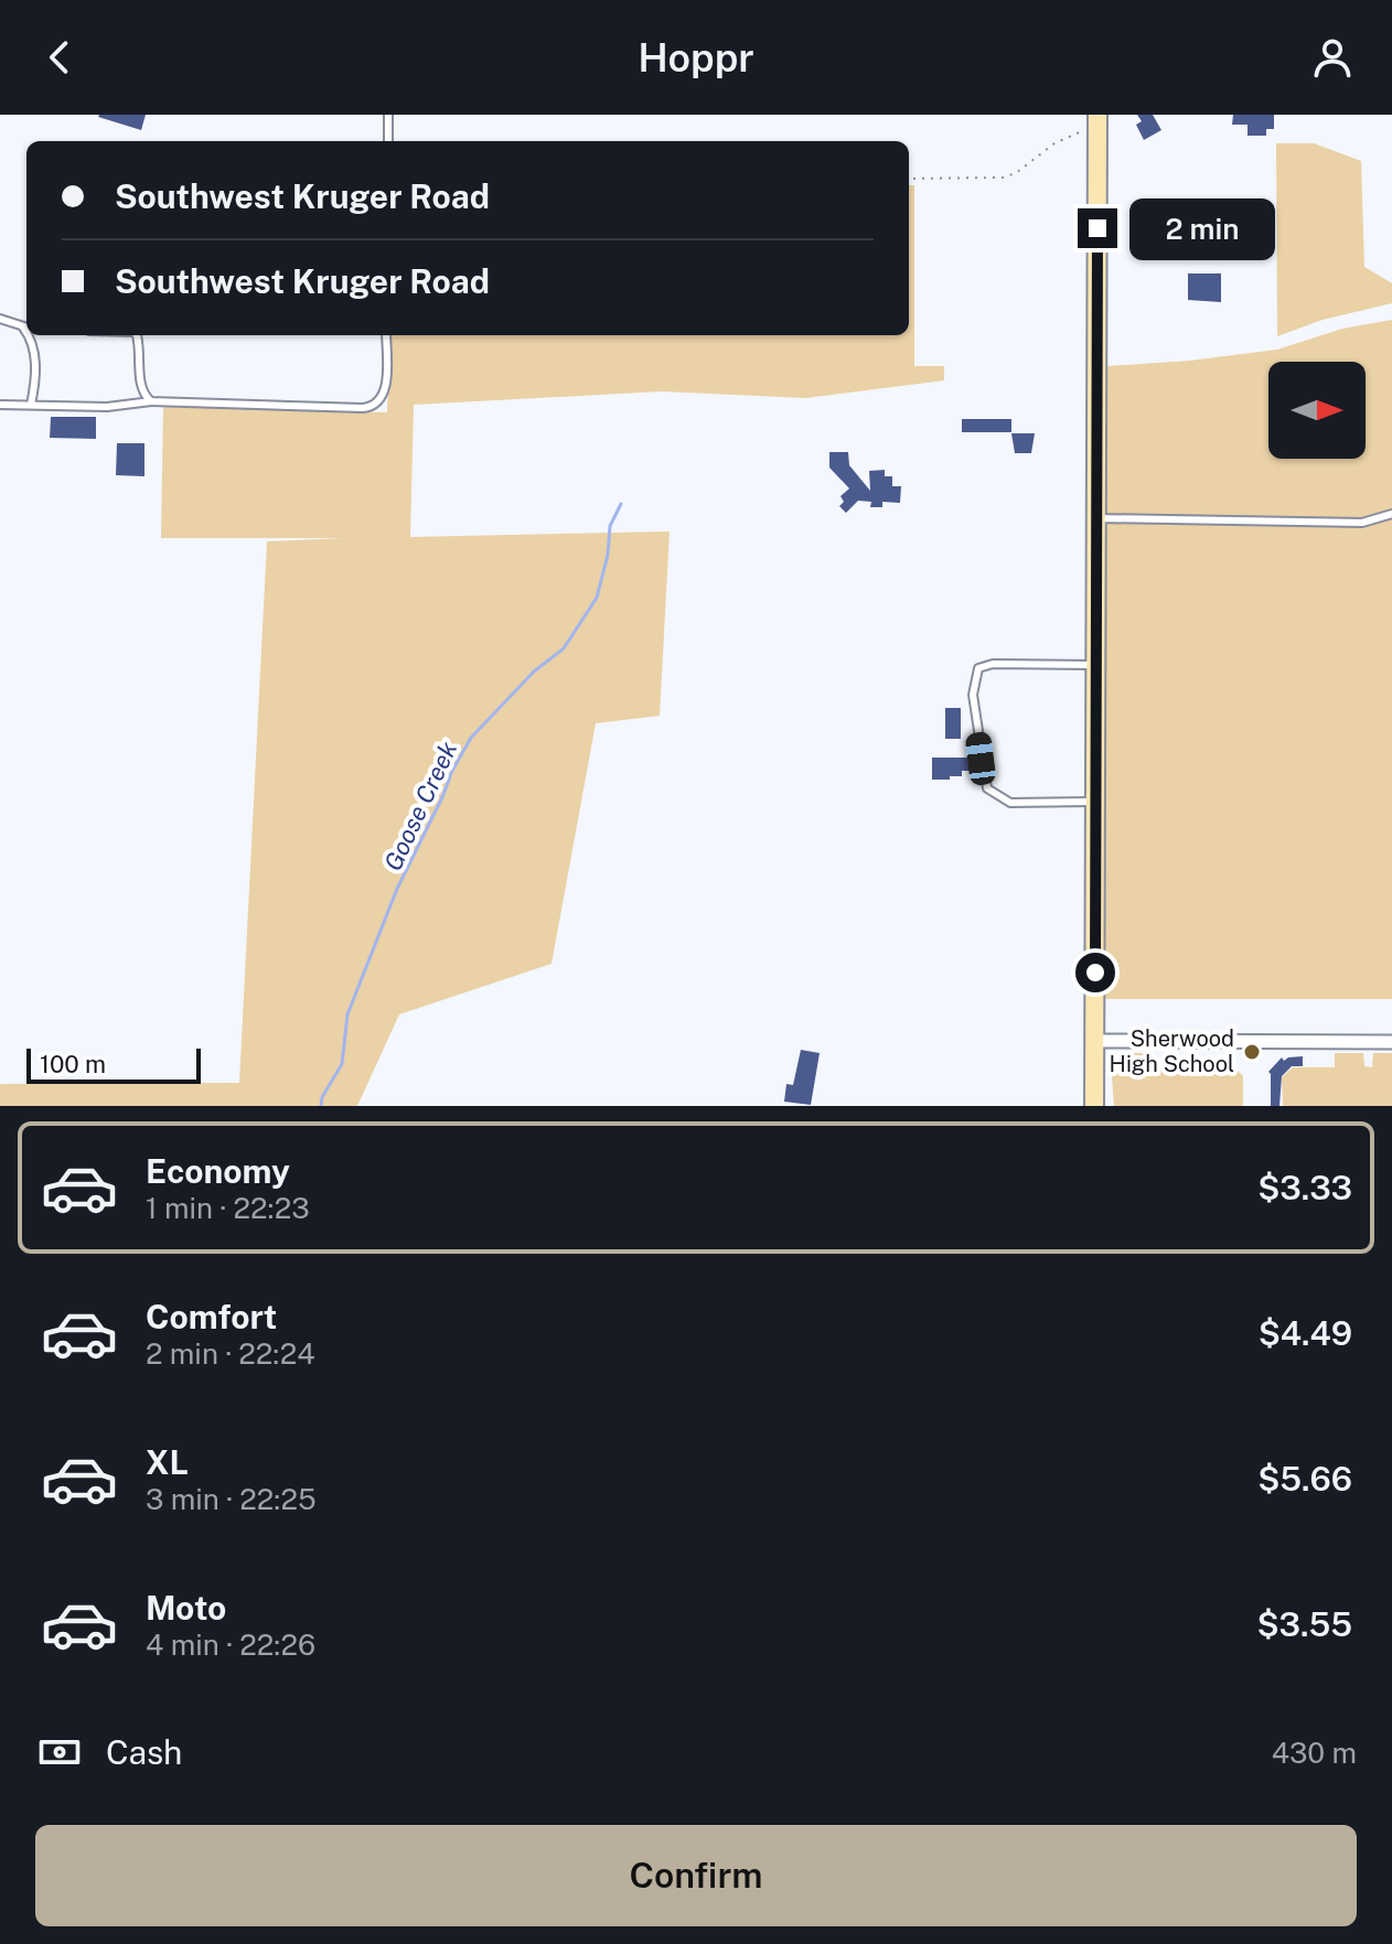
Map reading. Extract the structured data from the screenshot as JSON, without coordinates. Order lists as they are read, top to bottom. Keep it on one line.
{"water":["Goose Creek"],"places":["Sherwood High School"],"scale_bar":"100 m","north":"right","page":{"header":"Hoppr","banner":["Southwest Kruger Road","Southwest Kruger Road"],"bubble":"2 min","scale":"100 m","list":[{"name":"Economy","note":"1 min · 22:23","value":"$3.33"},{"name":"Comfort","note":"2 min · 22:24","value":"$4.49"},{"name":"XL","note":"3 min · 22:25","value":"$5.66"},{"name":"Moto","note":"4 min · 22:26","value":"$3.55"}],"pay":["Cash","430 m"],"buttons":"Confirm"}}
